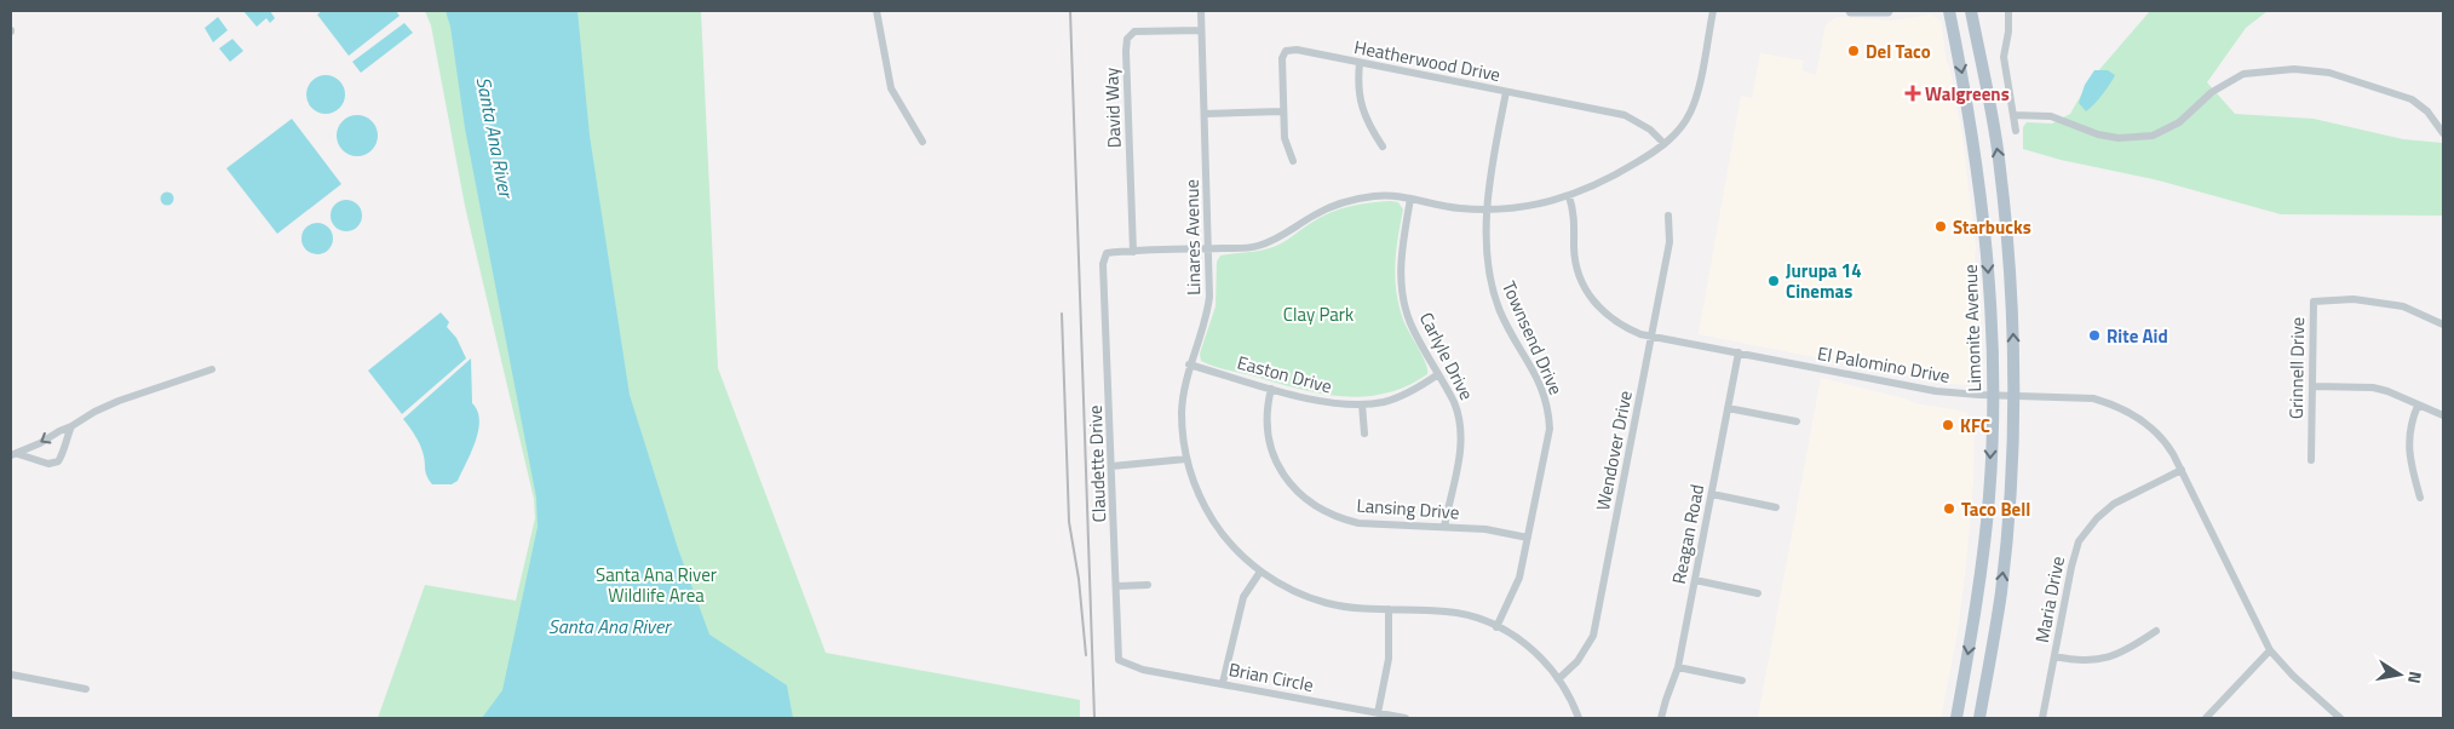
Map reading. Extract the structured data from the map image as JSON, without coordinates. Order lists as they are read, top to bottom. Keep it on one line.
{"streets":{"main road":["Limonite Avenue"],"street":["Heatherwood Drive","David Way","Linares Avenue","Townsend Drive","Carlyle Drive","El Palomino Drive","Grinnell Drive","Easton Drive","Wendover Drive","Claudette Drive","Lansing Drive","Reagan Road","Maria Drive","Brian Circle"]},"crossings":[["Heatherwood Drive","Townsend Drive"],["David Way","Linares Avenue"],["David Way","Claudette Drive"],["Linares Avenue","Townsend Drive"],["Linares Avenue","Easton Drive"],["Linares Avenue","Wendover Drive"],["Limonite Avenue","El Palomino Drive"],["Townsend Drive","Lansing Drive"],["Carlyle Drive","Easton Drive"],["Carlyle Drive","Lansing Drive"],["El Palomino Drive","Wendover Drive"],["El Palomino Drive","Reagan Road"],["El Palomino Drive","Maria Drive"],["Easton Drive","Lansing Drive"],["Claudette Drive","Brian Circle"]],"water":["Santa Ana River"],"parks":["Clay Park","Santa Ana River Wildlife Area"],"places":{"other":["Del Taco","Starbucks","Jurupa 14 Cinemas","Rite Aid","KFC","Taco Bell"],"health":["Walgreens"]},"north":"right"}
